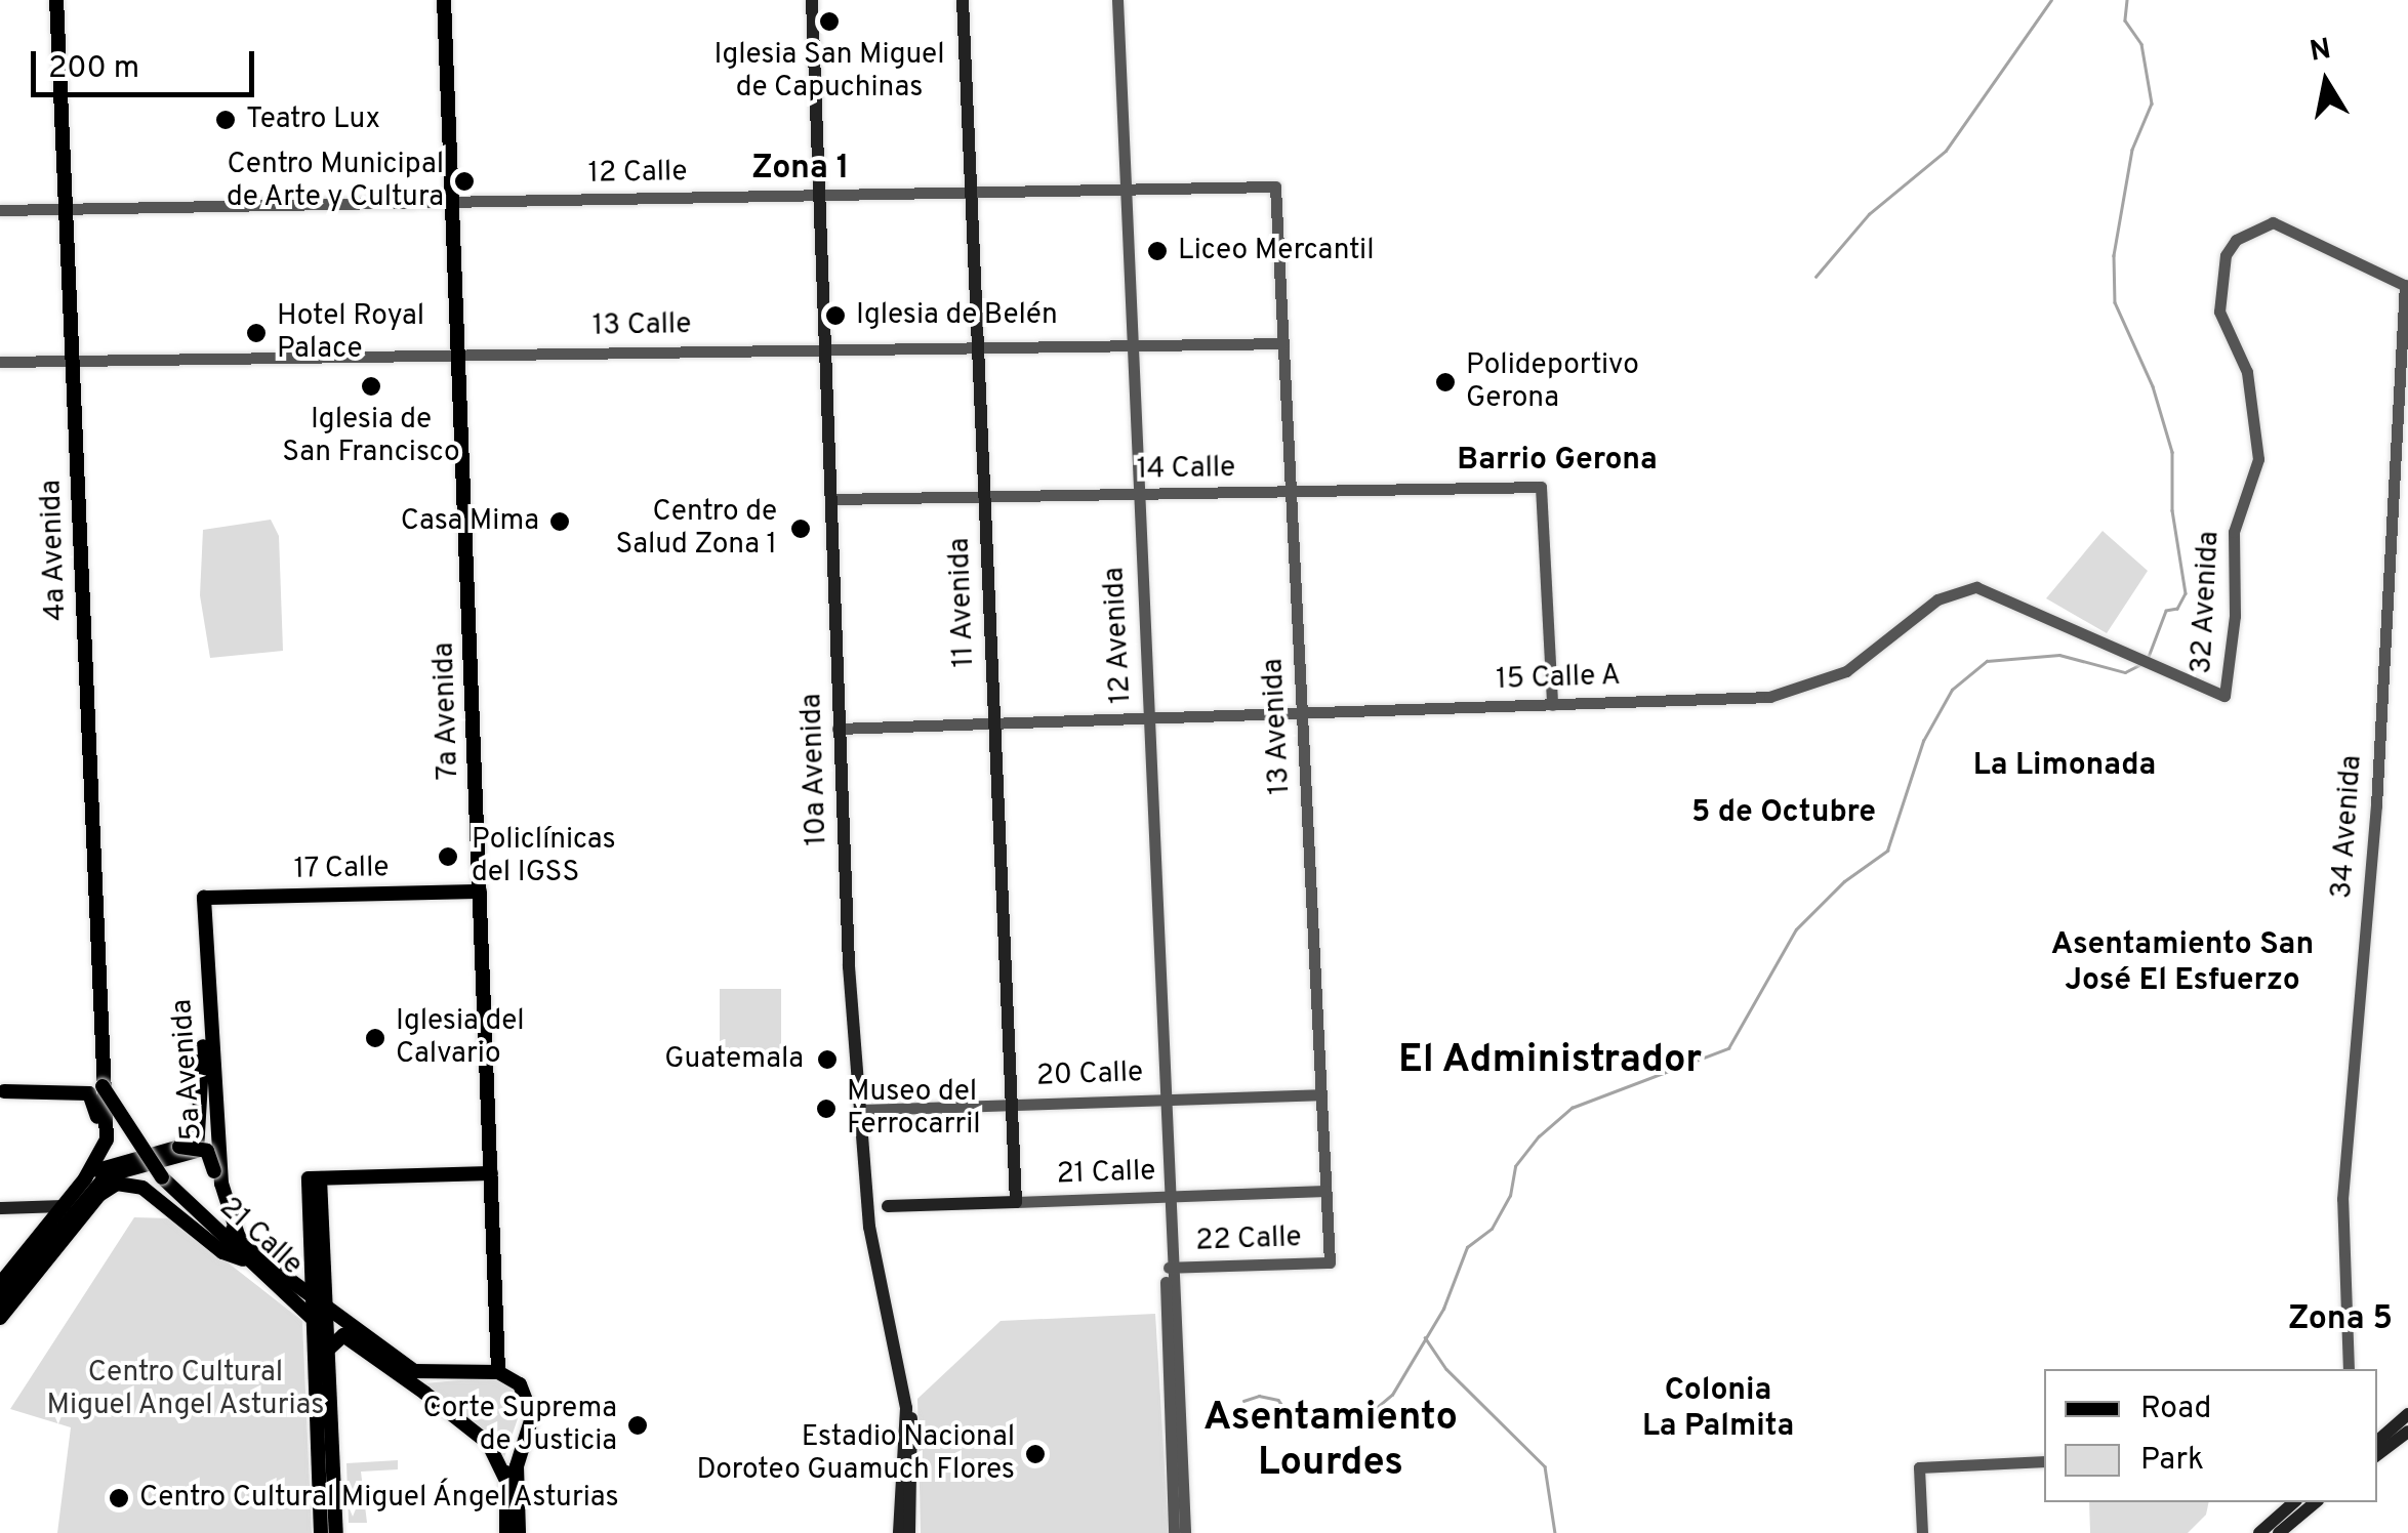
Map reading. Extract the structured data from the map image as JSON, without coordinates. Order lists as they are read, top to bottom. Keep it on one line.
{"streets":{"main road":["4a Avenida","11 Avenida","7a Avenida","10a Avenida","17 Calle","5a Avenida","21 Calle"],"street":["12 Calle","13 Calle","14 Calle","32 Avenida","12 Avenida","15 Calle A","13 Avenida","34 Avenida","20 Calle","22 Calle"]},"crossings":[["12 Calle","4a Avenida"],["12 Calle","11 Avenida"],["12 Calle","12 Avenida"],["12 Calle","7a Avenida"],["12 Calle","13 Avenida"],["12 Calle","10a Avenida"],["13 Calle","4a Avenida"],["13 Calle","11 Avenida"],["13 Calle","12 Avenida"],["13 Calle","7a Avenida"],["13 Calle","13 Avenida"],["13 Calle","10a Avenida"],["14 Calle","11 Avenida"],["14 Calle","12 Avenida"],["14 Calle","15 Calle A"],["14 Calle","13 Avenida"],["14 Calle","10a Avenida"],["11 Avenida","15 Calle A"],["11 Avenida","20 Calle"],["11 Avenida","21 Calle"],["32 Avenida","15 Calle A"],["32 Avenida","34 Avenida"],["12 Avenida","15 Calle A"],["12 Avenida","20 Calle"],["12 Avenida","21 Calle"],["12 Avenida","22 Calle"],["15 Calle A","13 Avenida"],["15 Calle A","10a Avenida"],["7a Avenida","17 Calle"],["7a Avenida","21 Calle"],["13 Avenida","20 Calle"],["13 Avenida","21 Calle"],["13 Avenida","22 Calle"],["10a Avenida","20 Calle"],["17 Calle","5a Avenida"],["5a Avenida","21 Calle"]],"districts":["Zona 1","Barrio Gerona","La Limonada","5 de Octubre","Asentamiento San José El Esfuerzo","El Administrador","Zona 5","Colonia La Palmita","Asentamiento Lourdes"],"parks":["Centro Cultural Miguel Angel Asturias"],"places":["Iglesia San Miguel de Capuchinas","Teatro Lux","Centro Municipal de Arte y Cultura","Liceo Mercantil","Iglesia de Belén","Hotel Royal Palace","Polideportivo Gerona","Iglesia de San Francisco","Casa Mima","Centro de Salud Zona 1","Policlínicas del IGSS","Iglesia del Calvario","Guatemala","Museo del Ferrocarril","Corte Suprema de Justicia","Estadio Nacional Doroteo Guamuch Flores","Centro Cultural Miguel Ángel Asturias"],"legend":["Road","Park"],"scale_bar":"200 m","north":"top"}
